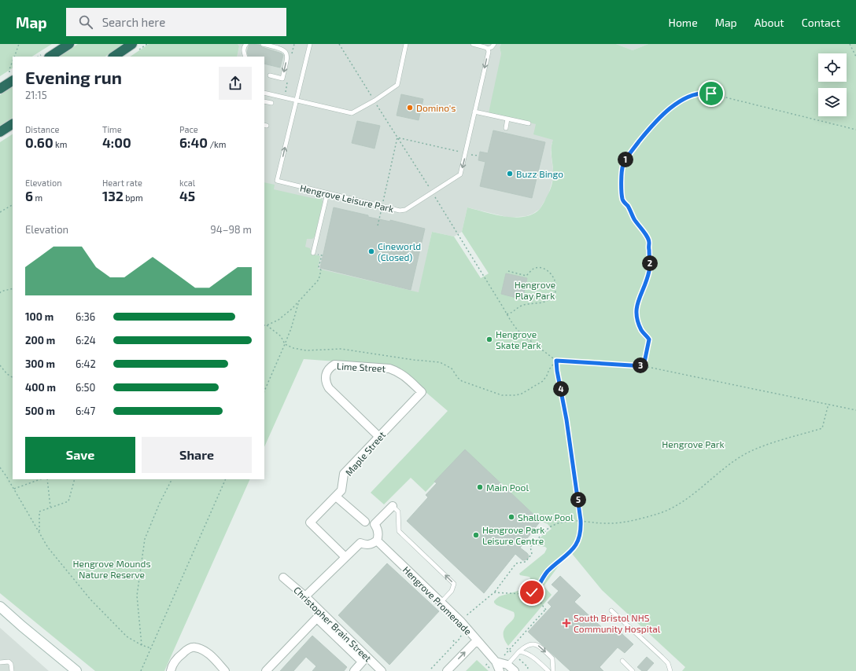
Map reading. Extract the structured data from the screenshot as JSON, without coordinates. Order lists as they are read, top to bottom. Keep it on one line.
{"streets":{"street":["Lime Street","Maple Street","Hengrove Promenade","Christopher Brain Street"],"lane":["Hengrove Leisure Park"]},"crossings":[["Lime Street","Maple Street"]],"parks":["Hengrove Play Park","Hengrove Park","Hengrove Mounds Nature Reserve"],"places":{"other":["Domino's","Buzz Bingo","Cineworld (Closed)","Hengrove Skate Park","Main Pool","Shallow Pool","Hengrove Park Leisure Centre"],"health":["South Bristol NHS Community Hospital"]},"page":{"header":"Map","search":"Search here","nav":["Home","Map","About","Contact"],"heading":["Evening run","21:15"],"stats":[["Distance","0.60 km"],["Time","4:00"],["Pace","6:40 /km"],["Elevation","6 m"],["Heart rate","132 bpm"],["kcal","45"]],"pins":["1","2","3","4","5"],"chart":["Elevation","94–98 m"],"list":[{"name":"100 m","note":"6:36"},{"name":"200 m","note":"6:24"},{"name":"300 m","note":"6:42"},{"name":"400 m","note":"6:50"},{"name":"500 m","note":"6:47"}],"buttons":["Save","Share"]}}
